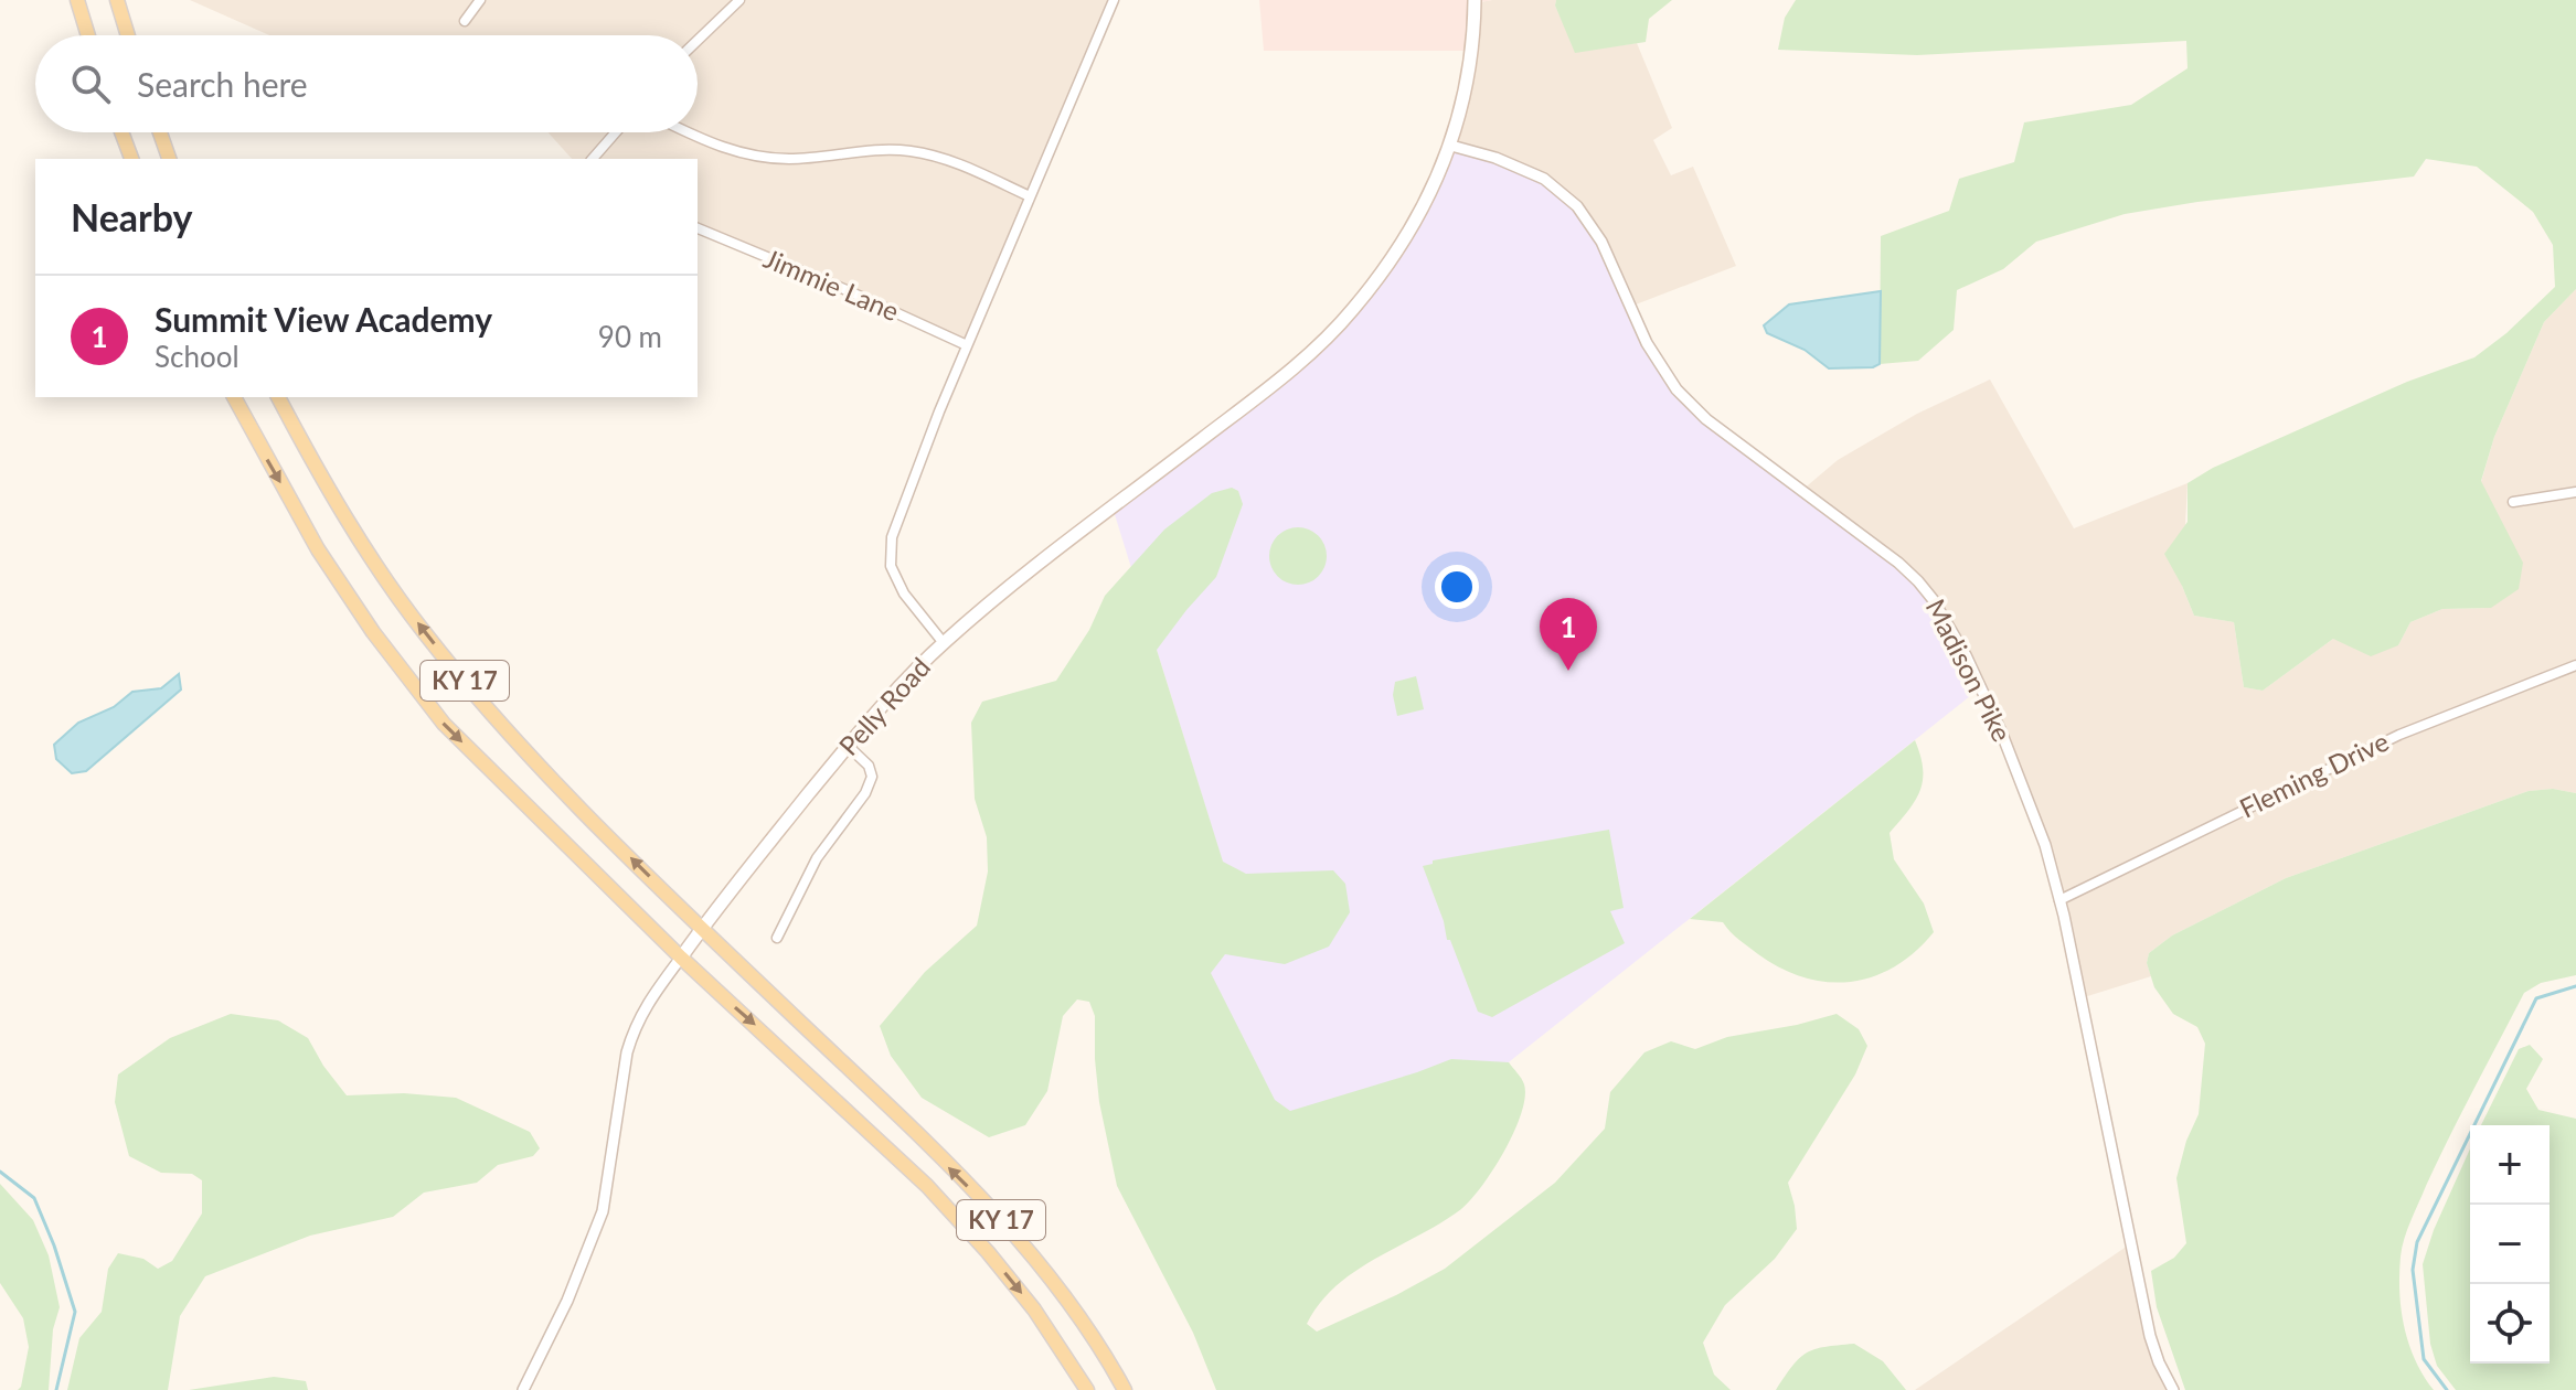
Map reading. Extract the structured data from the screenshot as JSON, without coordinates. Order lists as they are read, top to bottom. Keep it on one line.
{"streets":{"main road":["KY 17","Pelly Road"],"street":["Jimmie Lane","Madison Pike","Fleming Drive"]},"crossings":[["Jimmie Lane","Pelly Road"],["Madison Pike","Fleming Drive"],["KY 17","Pelly Road"]],"page":{"search":"Search here","heading":"Nearby","list":[{"mark":"1","name":"Summit View Academy","note":"School","value":"90 m"}],"pins":"1","map_buttons":["+","−"]}}
